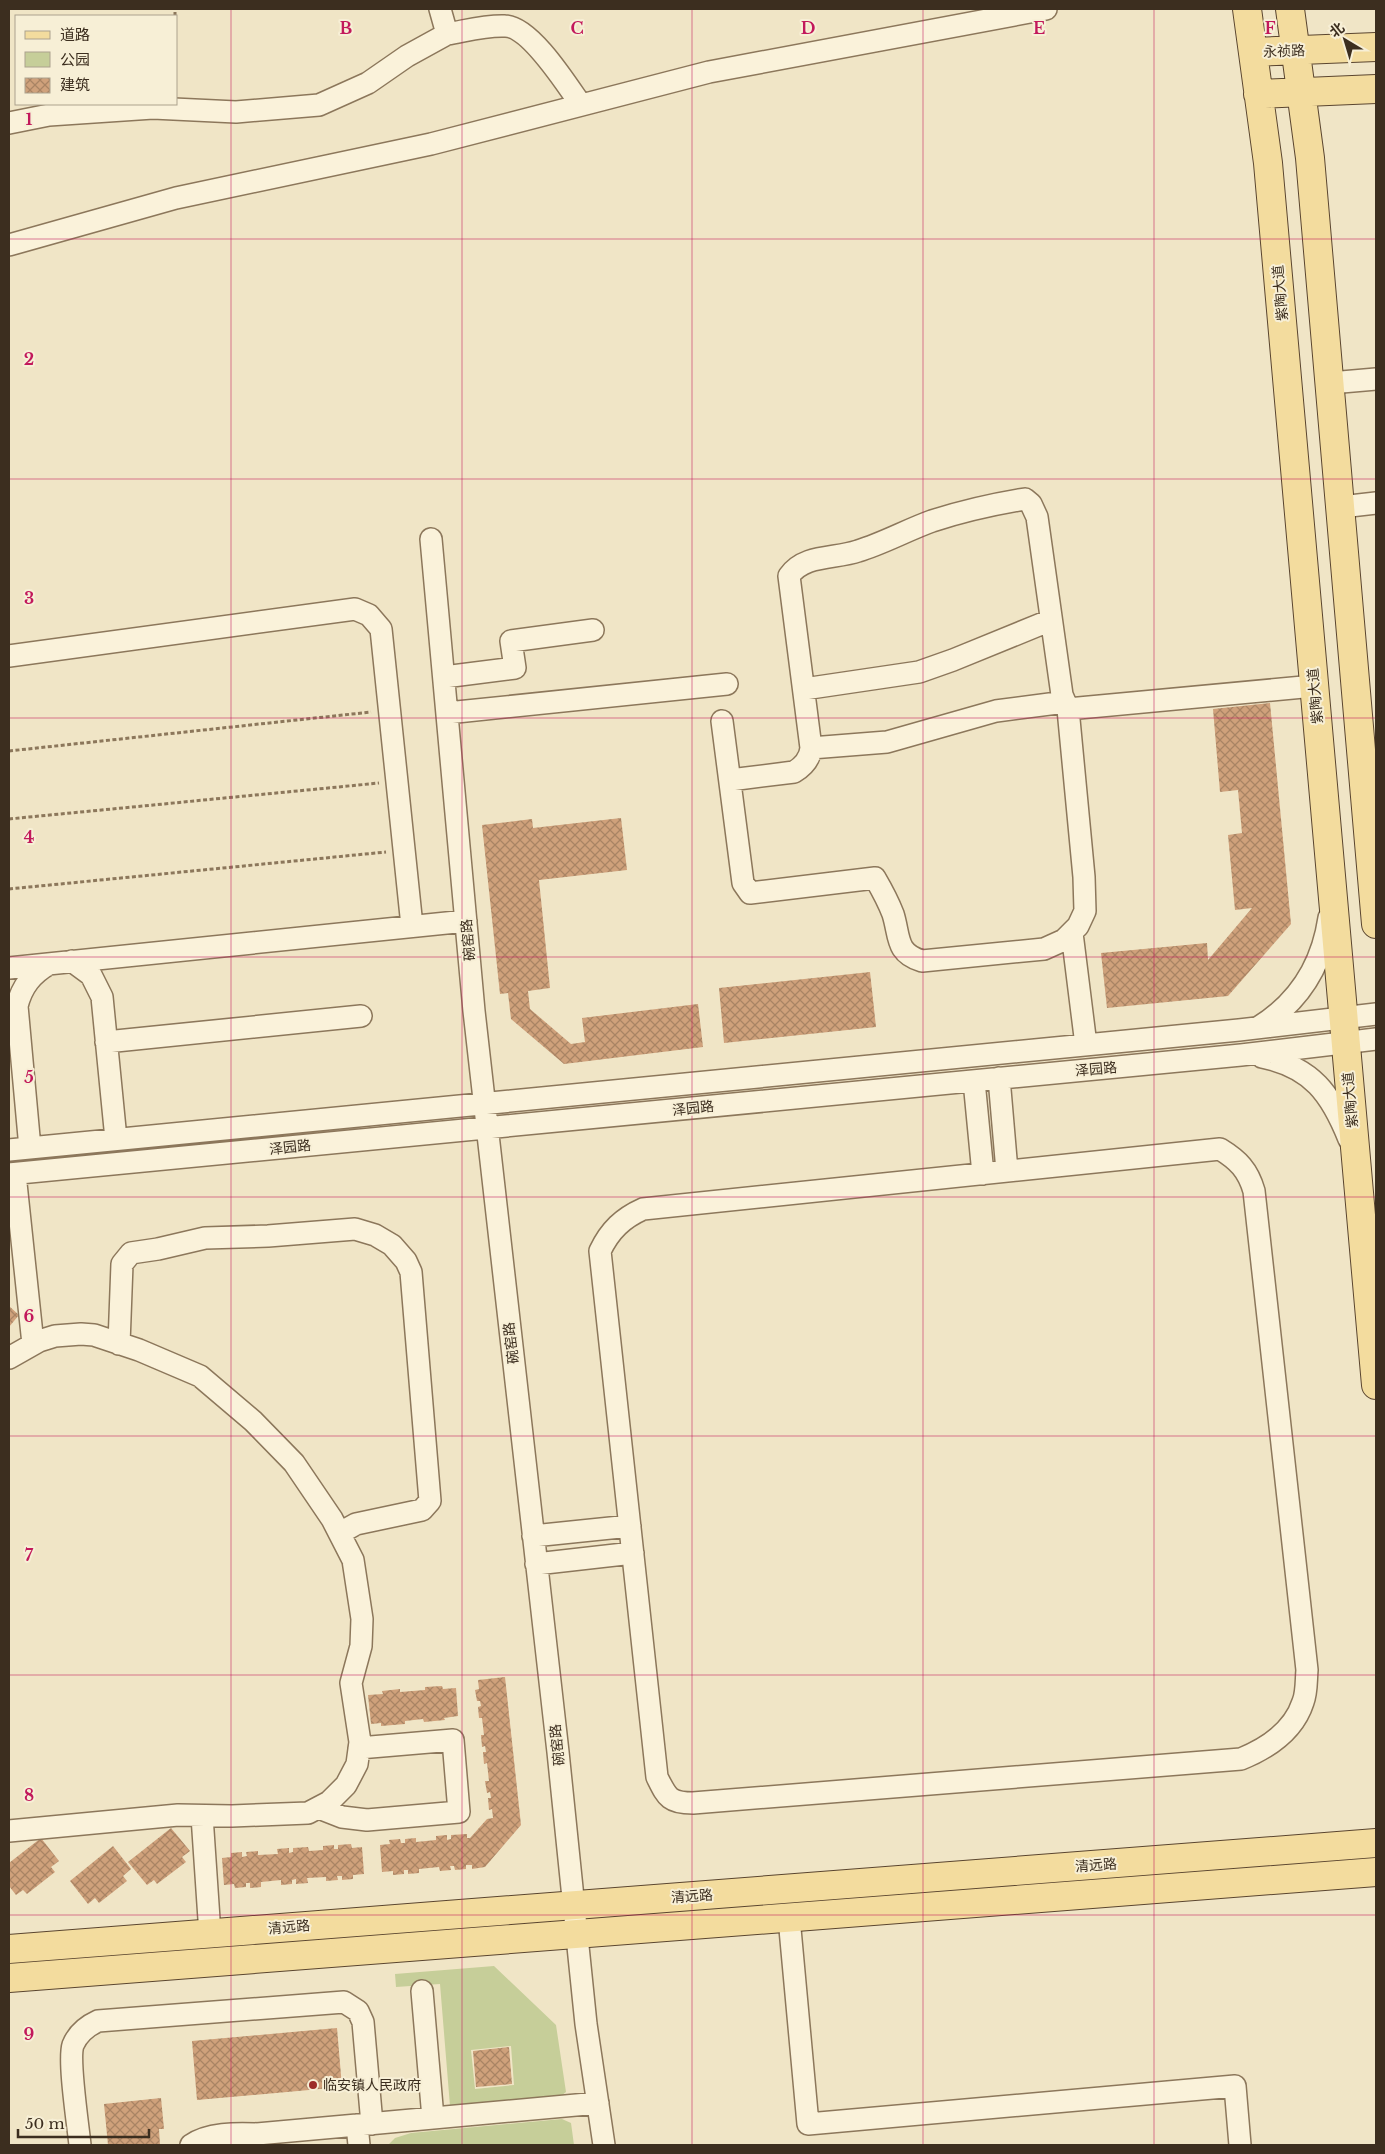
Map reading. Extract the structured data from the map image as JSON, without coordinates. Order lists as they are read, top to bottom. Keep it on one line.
{"streets":{"main road":["永祯路","紫陶大道","清远路"],"street":["碗窑路","泽园路"]},"crossings":[["永祯路","紫陶大道"],["紫陶大道","泽园路"],["碗窑路","泽园路"],["碗窑路","清远路"]],"places":["临安镇人民政府"],"legend":["道路","公园","建筑"],"scale_bar":"50 m","north":"top left","grid":{"columns":["B","C","D","E","F"],"rows":["1","2","3","4","5","6","7","8","9"]}}
